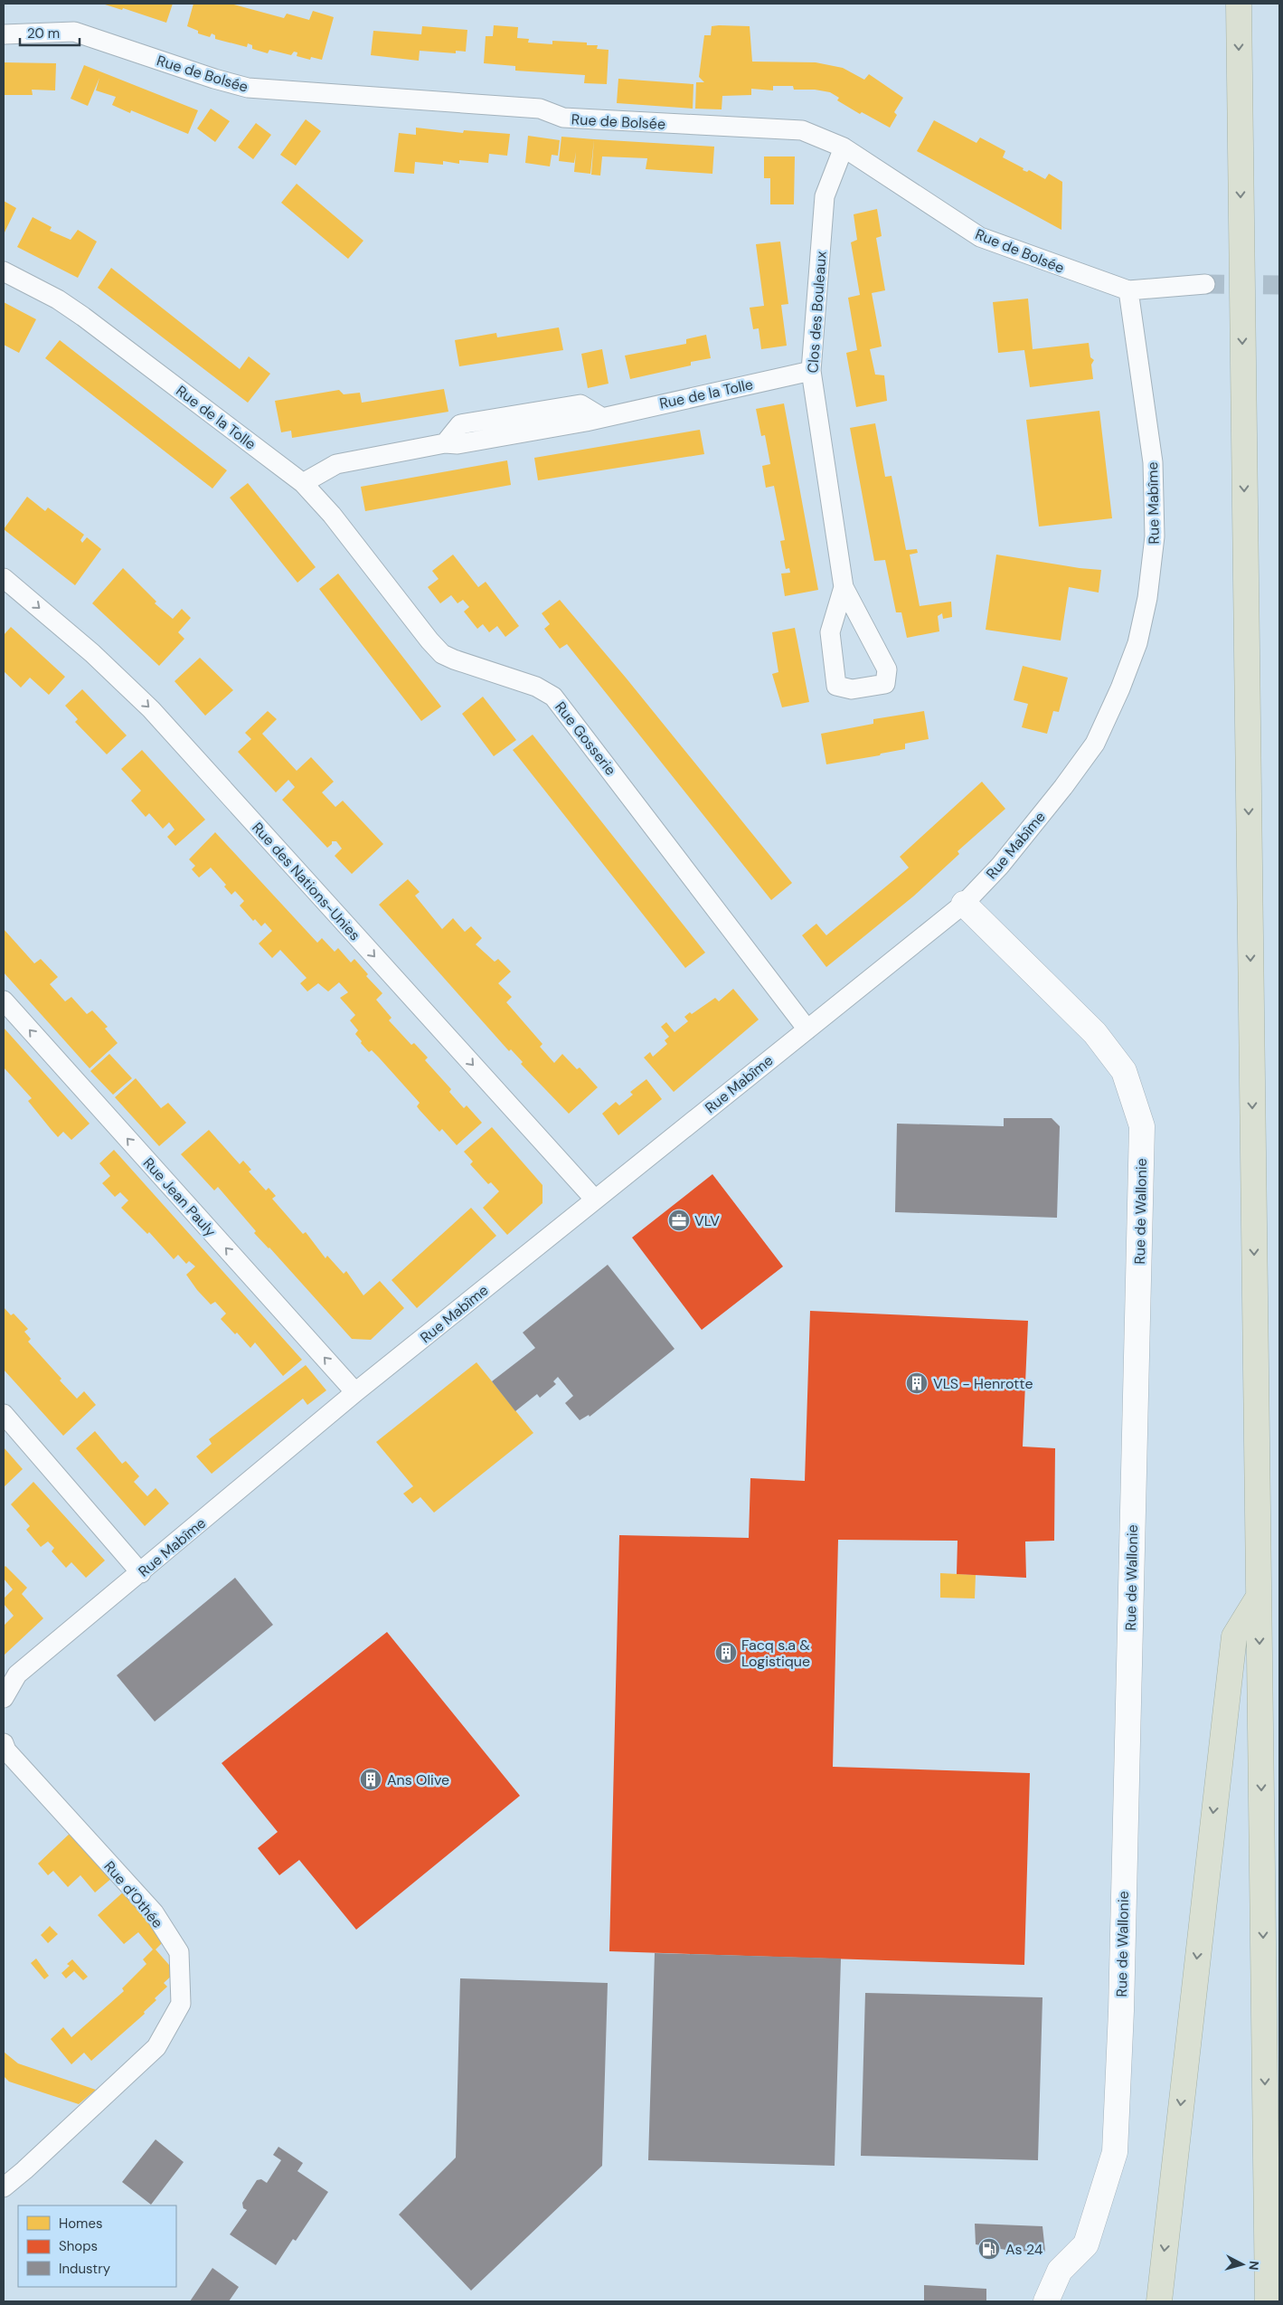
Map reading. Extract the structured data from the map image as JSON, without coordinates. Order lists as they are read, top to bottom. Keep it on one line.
{"streets":{"street":["Rue de Bolsée","Clos des Bouleaux","Rue de la Tolle","Rue Mabîme","Rue Gosserie","Rue des Nations-Unies","Rue Jean Pauly","Rue de Wallonie","Rue d'Othée"]},"crossings":[["Rue de Bolsée","Clos des Bouleaux"],["Rue de Bolsée","Rue Mabîme"],["Clos des Bouleaux","Rue de la Tolle"],["Rue de la Tolle","Rue Gosserie"],["Rue Mabîme","Rue Gosserie"],["Rue Mabîme","Rue des Nations-Unies"],["Rue Mabîme","Rue Jean Pauly"],["Rue Mabîme","Rue de Wallonie"]],"one_way":["Rue des Nations-Unies","Rue Jean Pauly"],"places":{"office":["VLV"],"building":["VLS - Henrotte","Facq s.a & Logistique","Ans Olive"],"fuel station":["As 24"]},"legend":["Homes","Shops","Industry"],"scale_bar":"20 m","north":"right"}
